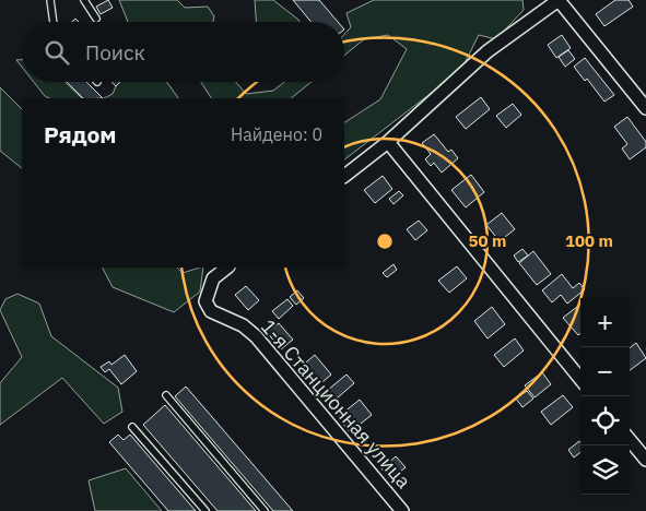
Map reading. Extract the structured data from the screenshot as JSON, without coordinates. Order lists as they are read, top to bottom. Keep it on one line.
{"streets":{"street":["1-я Станционная улица"]},"page":{"search":"Поиск","heading":["Рядом","Найдено: 0"],"map_buttons":["+","−"]},"rings":["50 m","100 m"]}
